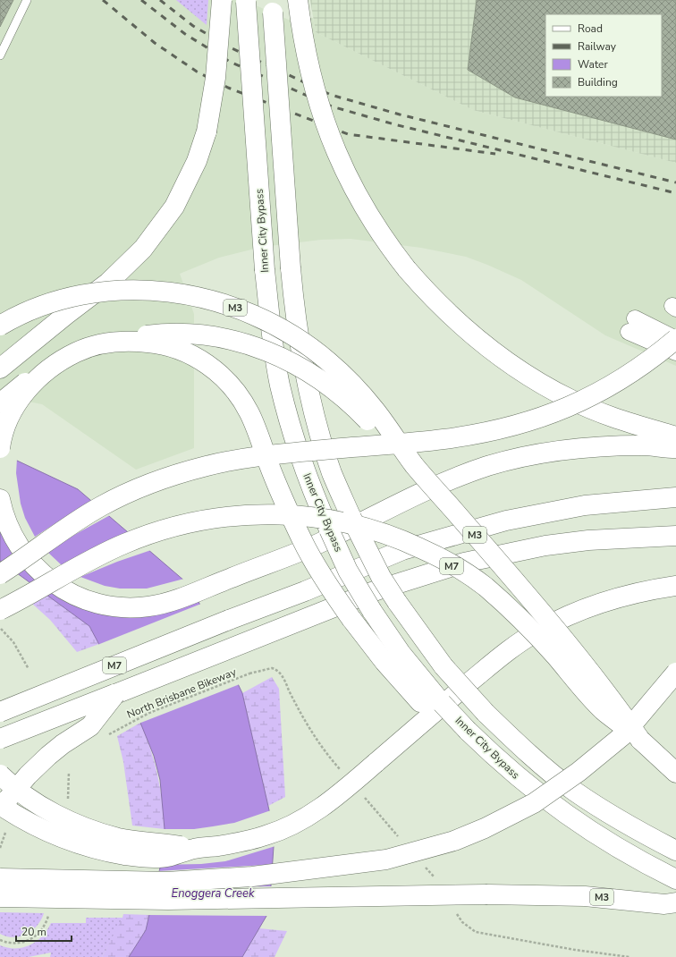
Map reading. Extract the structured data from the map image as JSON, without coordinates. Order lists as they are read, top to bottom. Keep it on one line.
{"streets":{"highway":["Inner City Bypass","M3","M7"],"path":["North Brisbane Bikeway"]},"water":["Enoggera Creek"],"legend":["Road","Railway","Water","Building"],"scale_bar":"20 m"}
